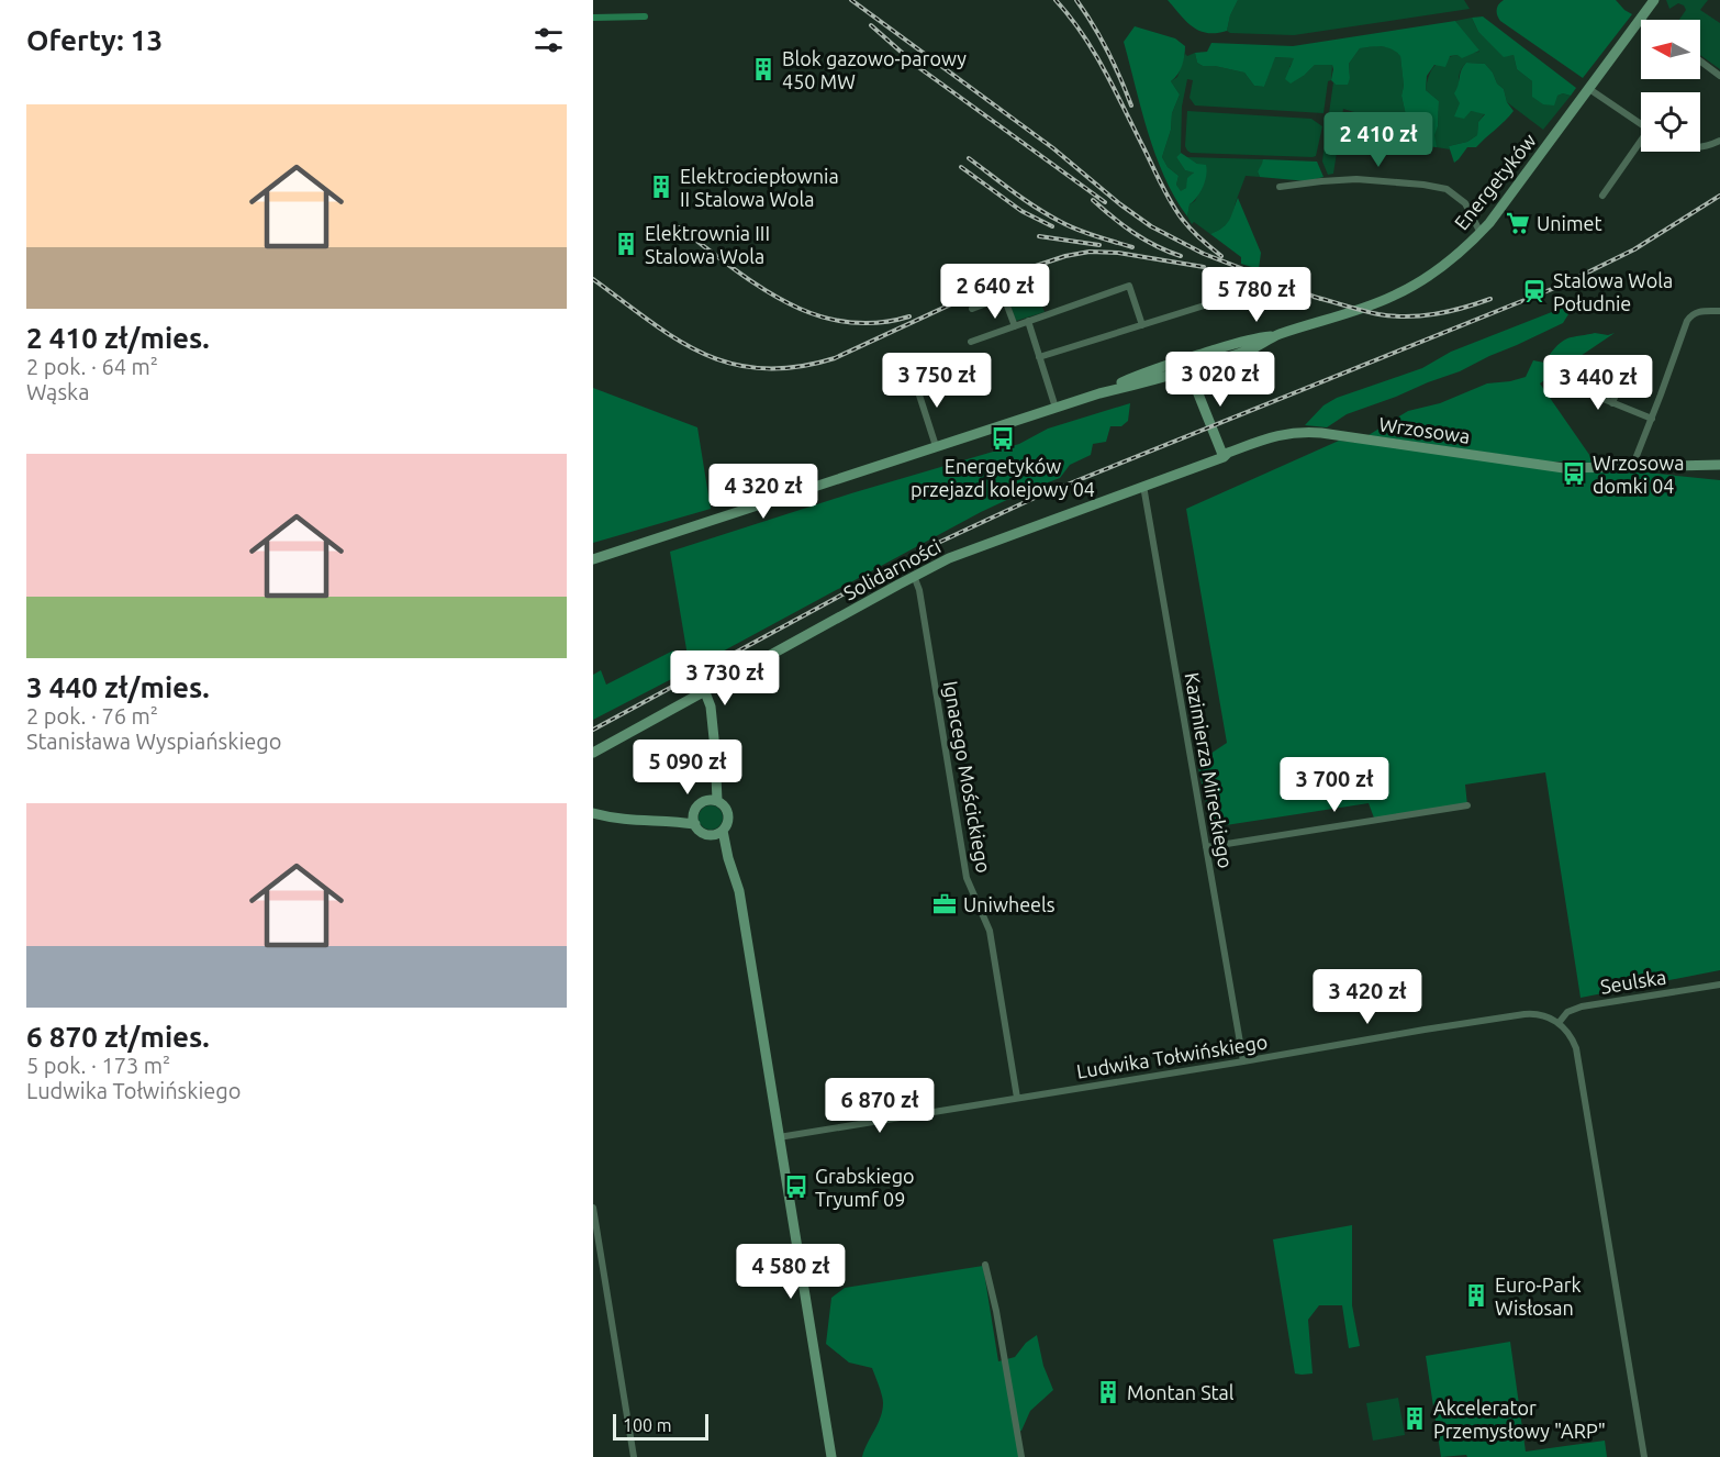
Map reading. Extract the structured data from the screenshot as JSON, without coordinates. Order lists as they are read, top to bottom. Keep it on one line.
{"streets":{"street":["Energetyków","Wrzosowa","Solidarności","Kazimierza Mireckiego","Ignacego Mościckiego","Seulska","Ludwika Tołwińskiego"]},"crossings":[["Wrzosowa","Solidarności"],["Solidarności","Kazimierza Mireckiego"],["Solidarności","Ignacego Mościckiego"],["Kazimierza Mireckiego","Ludwika Tołwińskiego"],["Ignacego Mościckiego","Ludwika Tołwińskiego"],["Seulska","Ludwika Tołwińskiego"]],"places":{"building":["Blok gazowo-parowy 450 MW","Elektrociepłownia II Stalowa Wola","Elektrownia III Stalowa Wola","Euro-Park Wisłosan","Montan Stal","Akcelerator Przemysłowy \"ARP\""],"supermarket":["Unimet"],"station":["Stalowa Wola Południe"],"bus stop":["Energetyków przejazd kolejowy 04","Wrzosowa domki 04","Grabskiego Tryumf 09"],"office":["Uniwheels"]},"scale_bar":"100 m","north":"left","page":{"heading":"Oferty: 13","list":[{"name":"2 410 zł/mies.","note":"2 pok. · 64 m² · Wąska"},{"name":"3 440 zł/mies.","note":"2 pok. · 76 m² · Stanisława Wyspiańskiego"},{"name":"6 870 zł/mies.","note":"5 pok. · 173 m² · Ludwika Tołwińskiego"}],"price":["2 410 zł","2 640 zł","5 780 zł","3 020 zł","3 750 zł","3 440 zł","4 320 zł","3 730 zł","5 090 zł","3 700 zł","3 420 zł","6 870 zł","4 580 zł"],"scale":"100 m"}}
